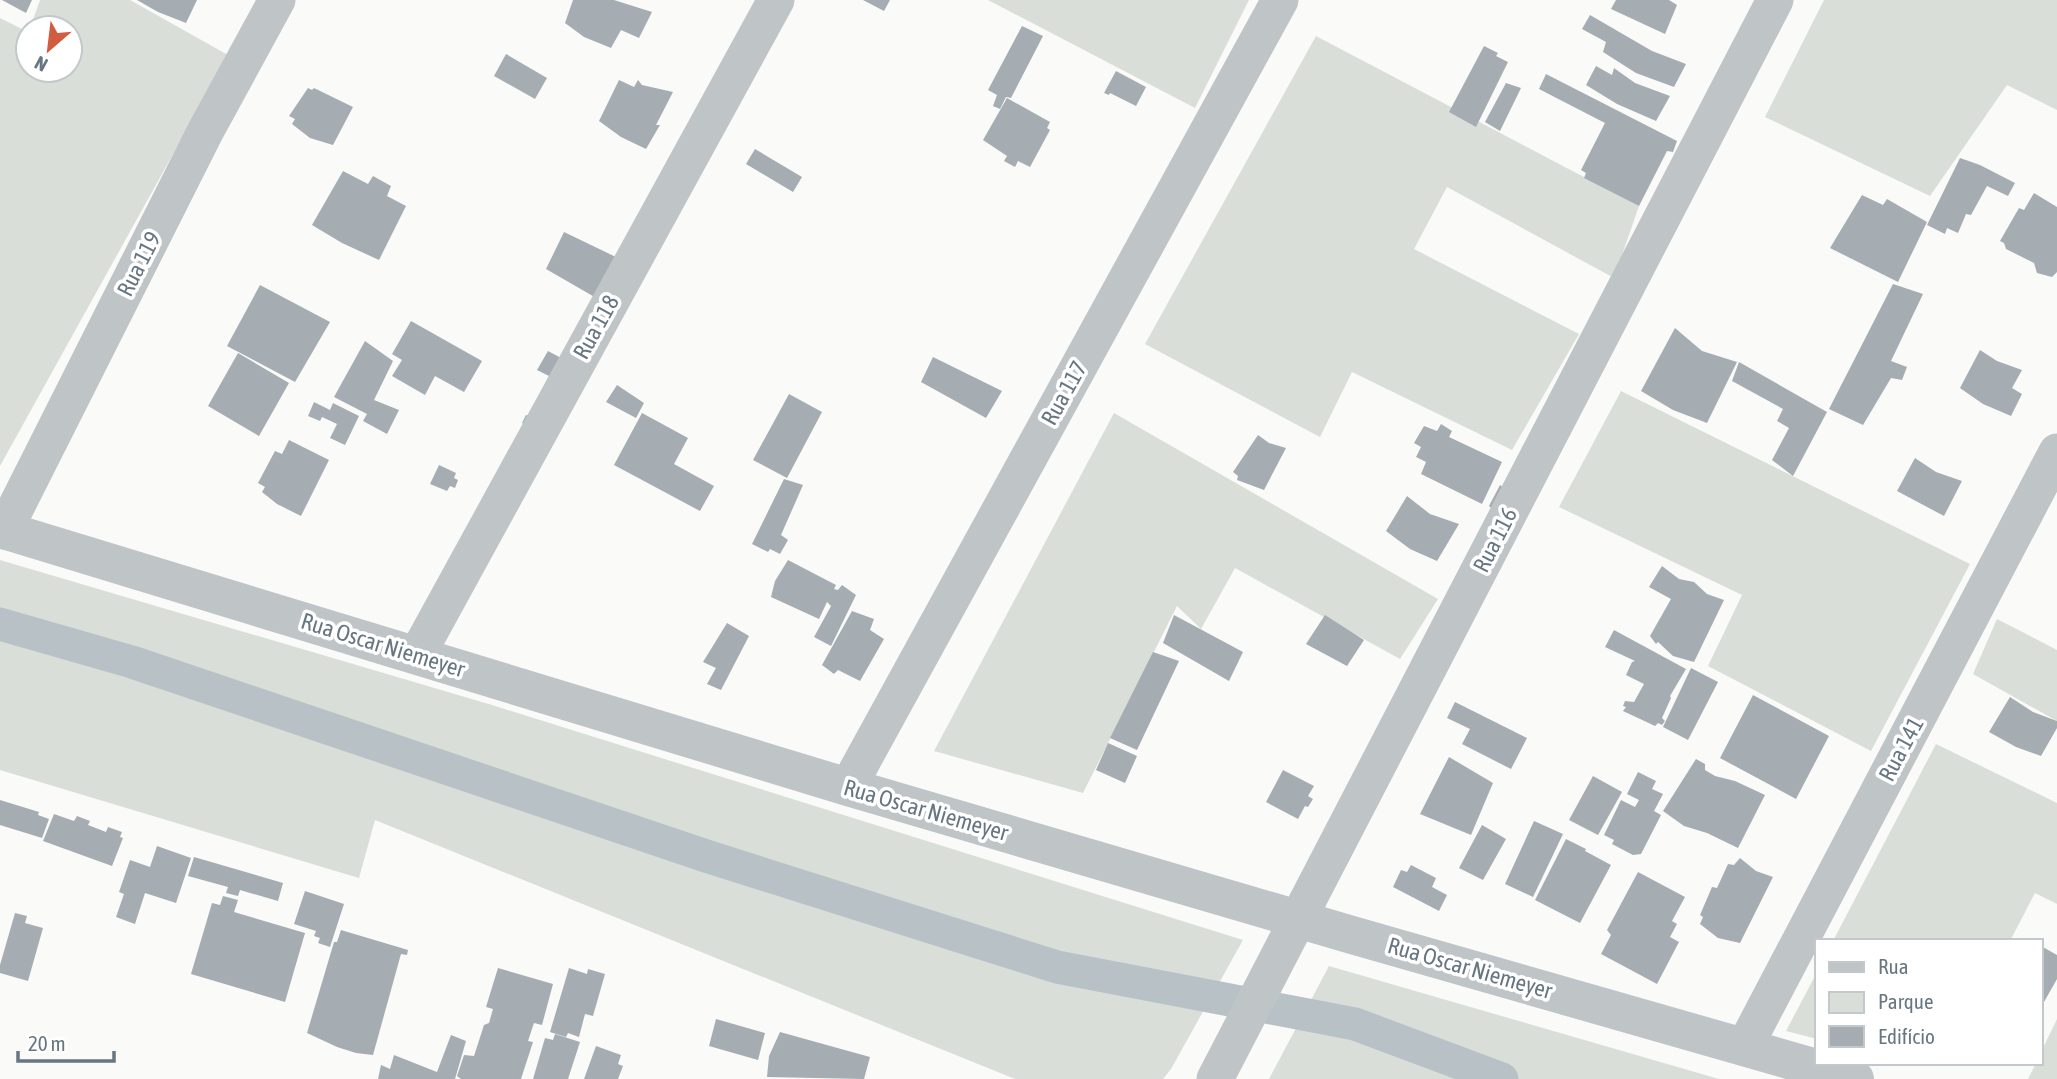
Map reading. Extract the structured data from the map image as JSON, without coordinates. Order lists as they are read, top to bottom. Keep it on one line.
{"streets":{"street":["Rua 119","Rua 118","Rua 117","Rua 116","Rua Oscar Niemeyer","Rua 141"]},"crossings":[["Rua 119","Rua Oscar Niemeyer"],["Rua 118","Rua Oscar Niemeyer"],["Rua 117","Rua Oscar Niemeyer"],["Rua 116","Rua Oscar Niemeyer"],["Rua Oscar Niemeyer","Rua 141"]],"legend":["Rua","Parque","Edifício"],"scale_bar":"20 m","north":"bottom left"}
